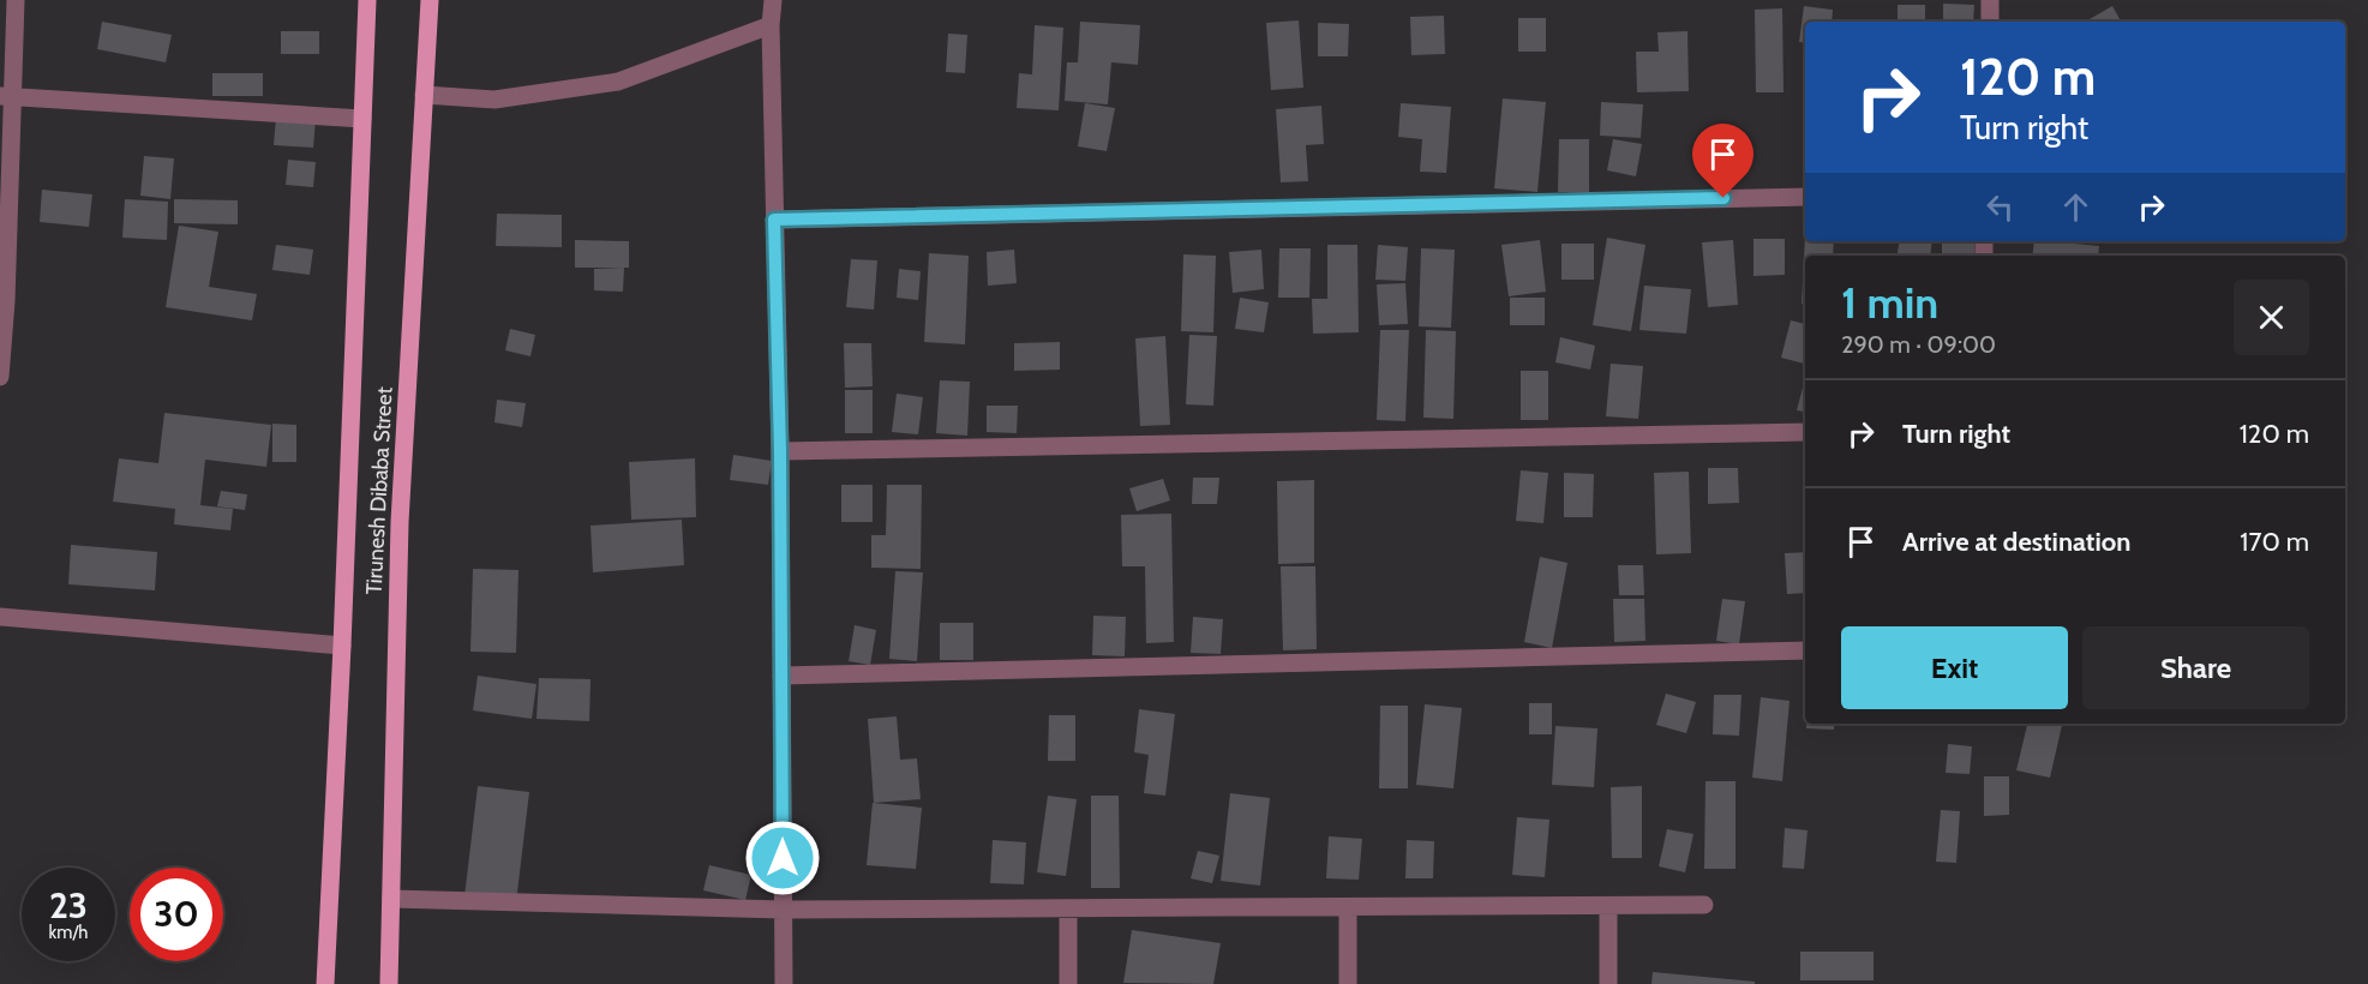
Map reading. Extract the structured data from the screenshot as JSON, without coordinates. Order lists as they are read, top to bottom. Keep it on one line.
{"streets":{"main road":["Tirunesh Dibaba Street"]},"page":{"turn":["120 m","Turn right"],"heading":["1 min","290 m · 09:00"],"list":[{"name":"Turn right","value":"120 m"},{"name":"Arrive at destination","value":"170 m"}],"buttons":["Exit","Share"],"speed":"23 km/h","limit":"30"}}
